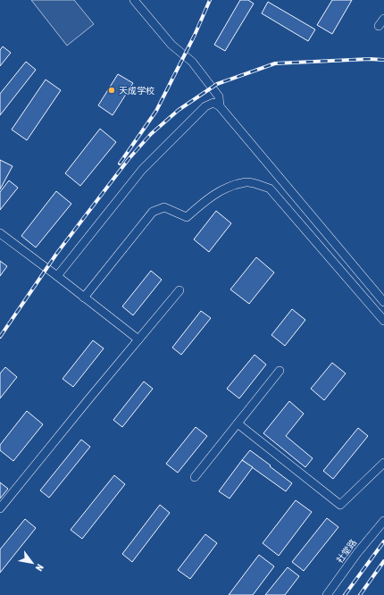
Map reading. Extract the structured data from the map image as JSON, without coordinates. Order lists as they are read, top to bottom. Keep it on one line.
{"streets":{"street":["社堂路"]},"places":["天成学校"],"north":"bottom right"}
